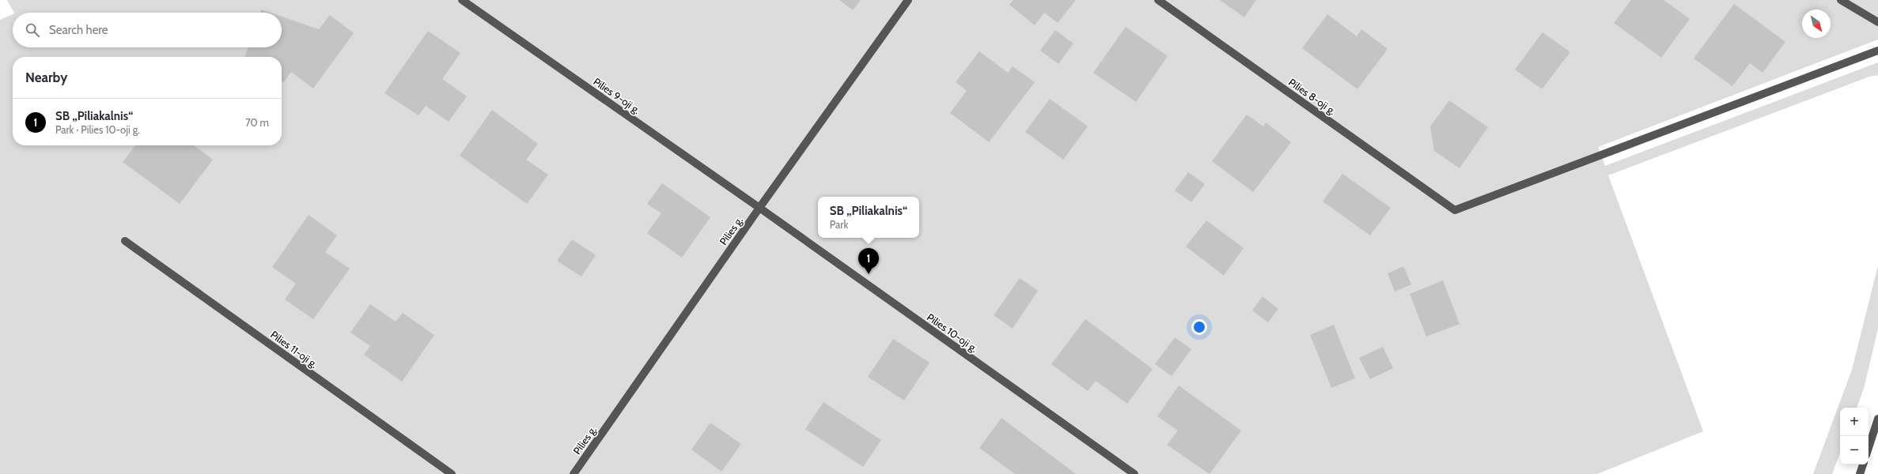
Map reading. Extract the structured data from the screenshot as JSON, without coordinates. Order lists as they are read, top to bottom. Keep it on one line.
{"streets":{"street":["Pilies 9-oji g.","Pilies 8-oji g.","Pilies g.","Pilies 10-oji g.","Pilies 11-oji g."]},"crossings":[["Pilies 9-oji g.","Pilies g."],["Pilies 9-oji g.","Pilies 10-oji g."],["Pilies g.","Pilies 10-oji g."]],"north":"bottom right","page":{"search":"Search here","heading":"Nearby","list":[{"mark":"1","name":"SB „Piliakalnis“","note":"Park · Pilies 10-oji g.","value":"70 m"}],"popup":["SB „Piliakalnis“","Park"],"pins":"1","map_buttons":["+","−"]}}
